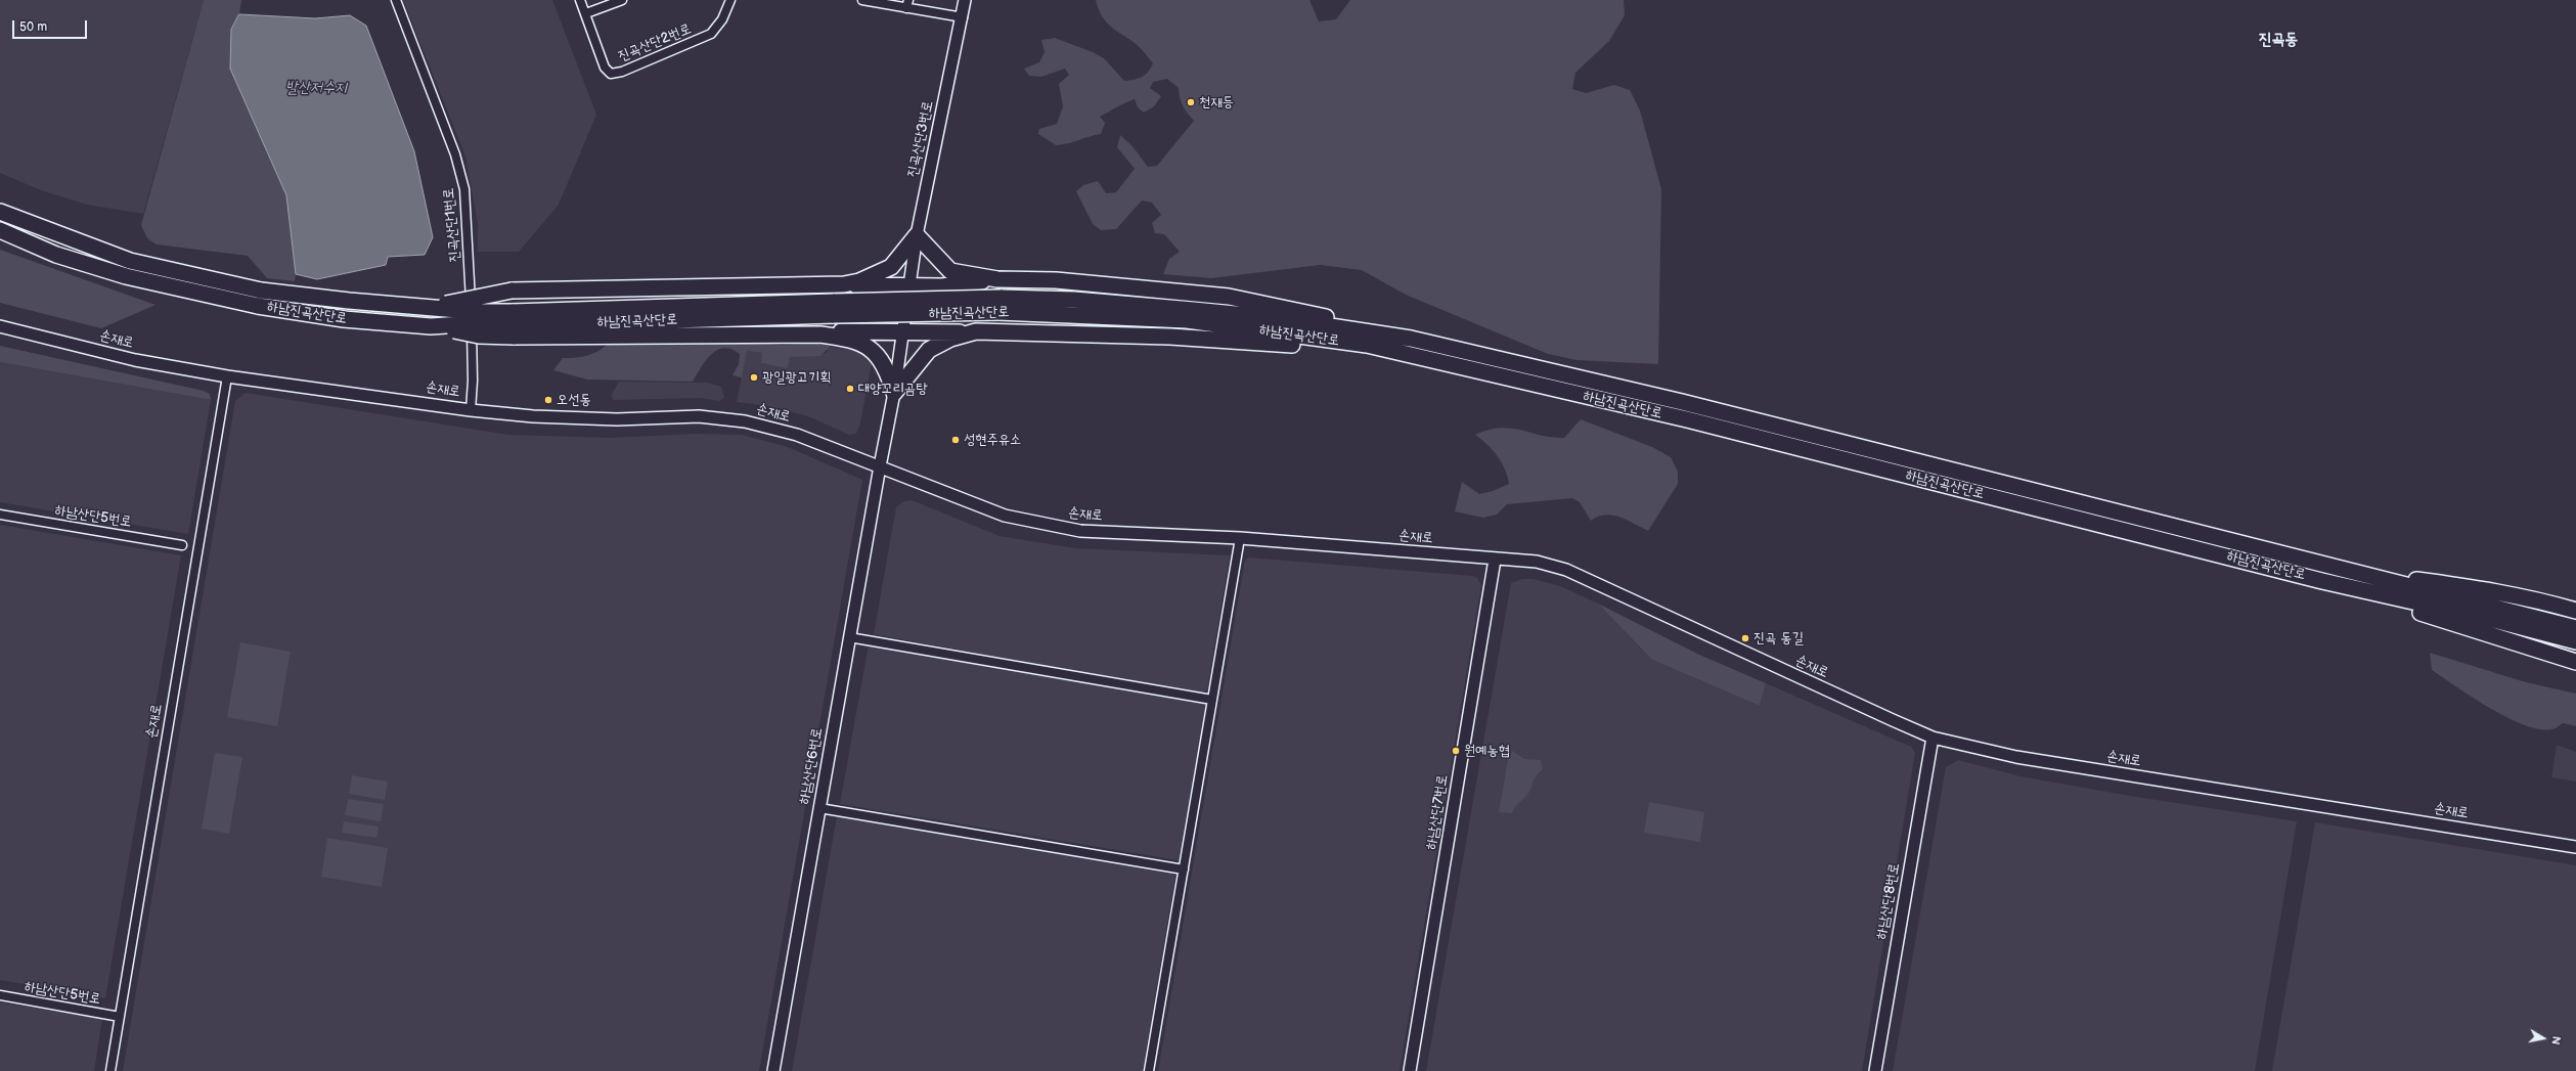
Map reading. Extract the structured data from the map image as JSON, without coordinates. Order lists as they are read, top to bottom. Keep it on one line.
{"streets":{"highway":["하남진곡산단로"],"main road":["진곡산단3번로","손재로","하남산단6번로","하남산단7번로","하남산단8번로"],"street":["진곡산단2번로","진곡산단1번로","하남산단5번로"]},"crossings":[["진곡산단3번로","하남산단6번로"],["진곡산단1번로","손재로"],["손재로","하남산단5번로"],["손재로","하남산단6번로"],["손재로","하남산단7번로"],["손재로","하남산단8번로"]],"districts":["진곡동"],"water":["발산저수지"],"places":["천재등","광일광고기획","대양꼬리곰탕","오선동","성현주유소","진곡 동길","원예농협"],"scale_bar":"50 m","north":"right"}
